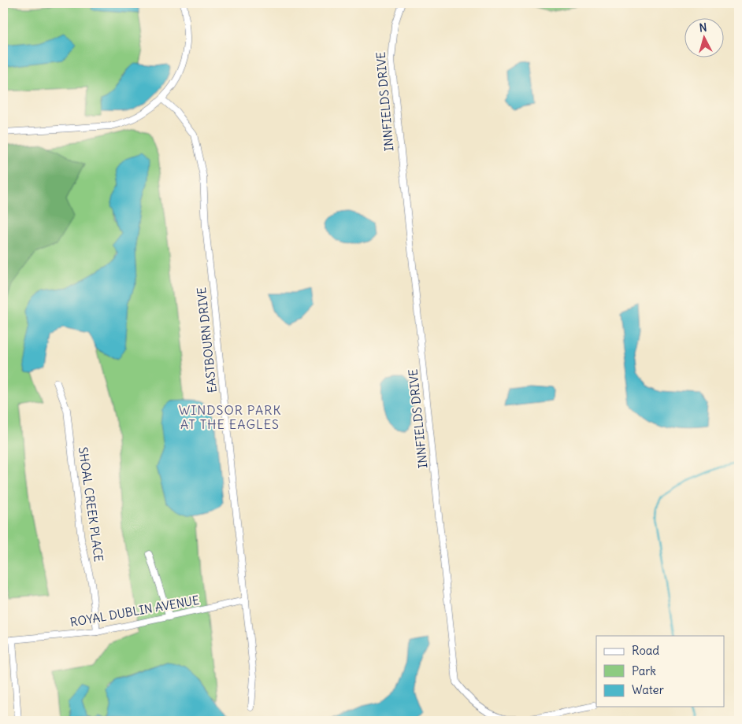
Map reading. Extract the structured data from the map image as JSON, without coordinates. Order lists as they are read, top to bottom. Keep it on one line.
{"streets":{"street":["INNFIELDS DRIVE","EASTBOURN DRIVE","SHOAL CREEK PLACE","ROYAL DUBLIN AVENUE"]},"crossings":[["EASTBOURN DRIVE","ROYAL DUBLIN AVENUE"],["SHOAL CREEK PLACE","ROYAL DUBLIN AVENUE"]],"districts":["WINDSOR PARK AT THE EAGLES"],"legend":["Road","Park","Water"],"north":"top"}
